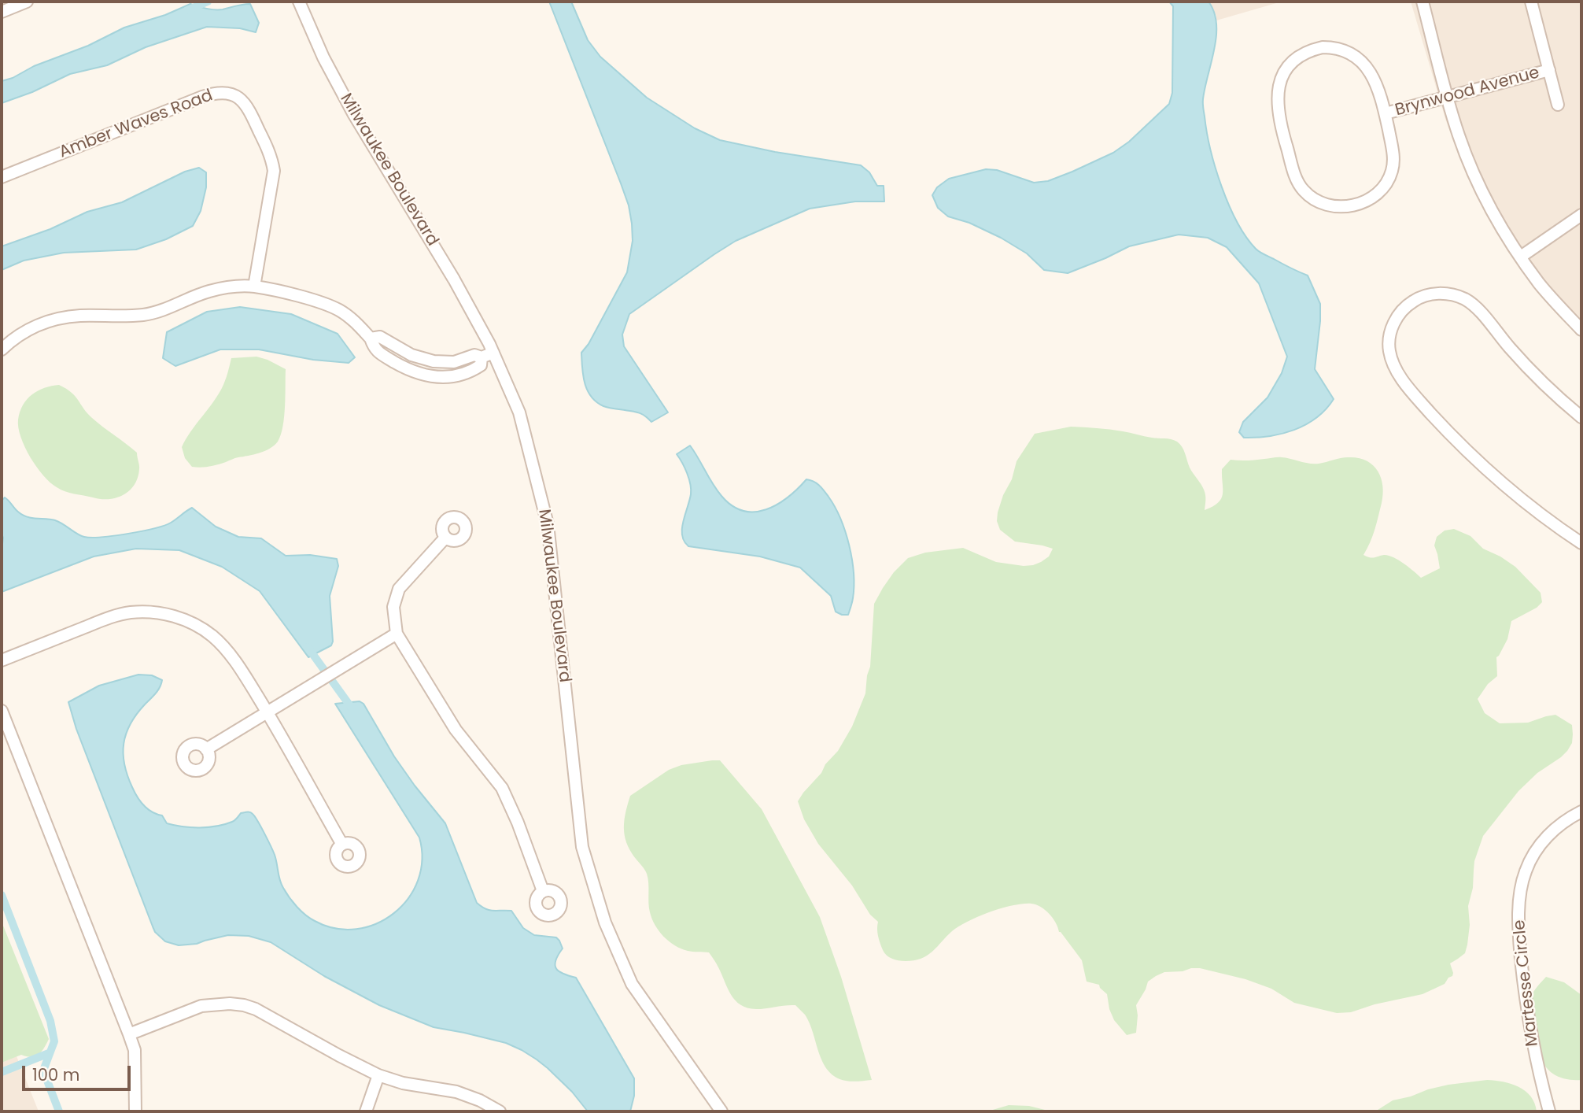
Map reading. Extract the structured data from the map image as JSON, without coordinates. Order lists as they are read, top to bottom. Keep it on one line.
{"streets":{"street":["Brynwood Avenue","Amber Waves Road","Milwaukee Boulevard","Martesse Circle"]},"scale_bar":"100 m"}
